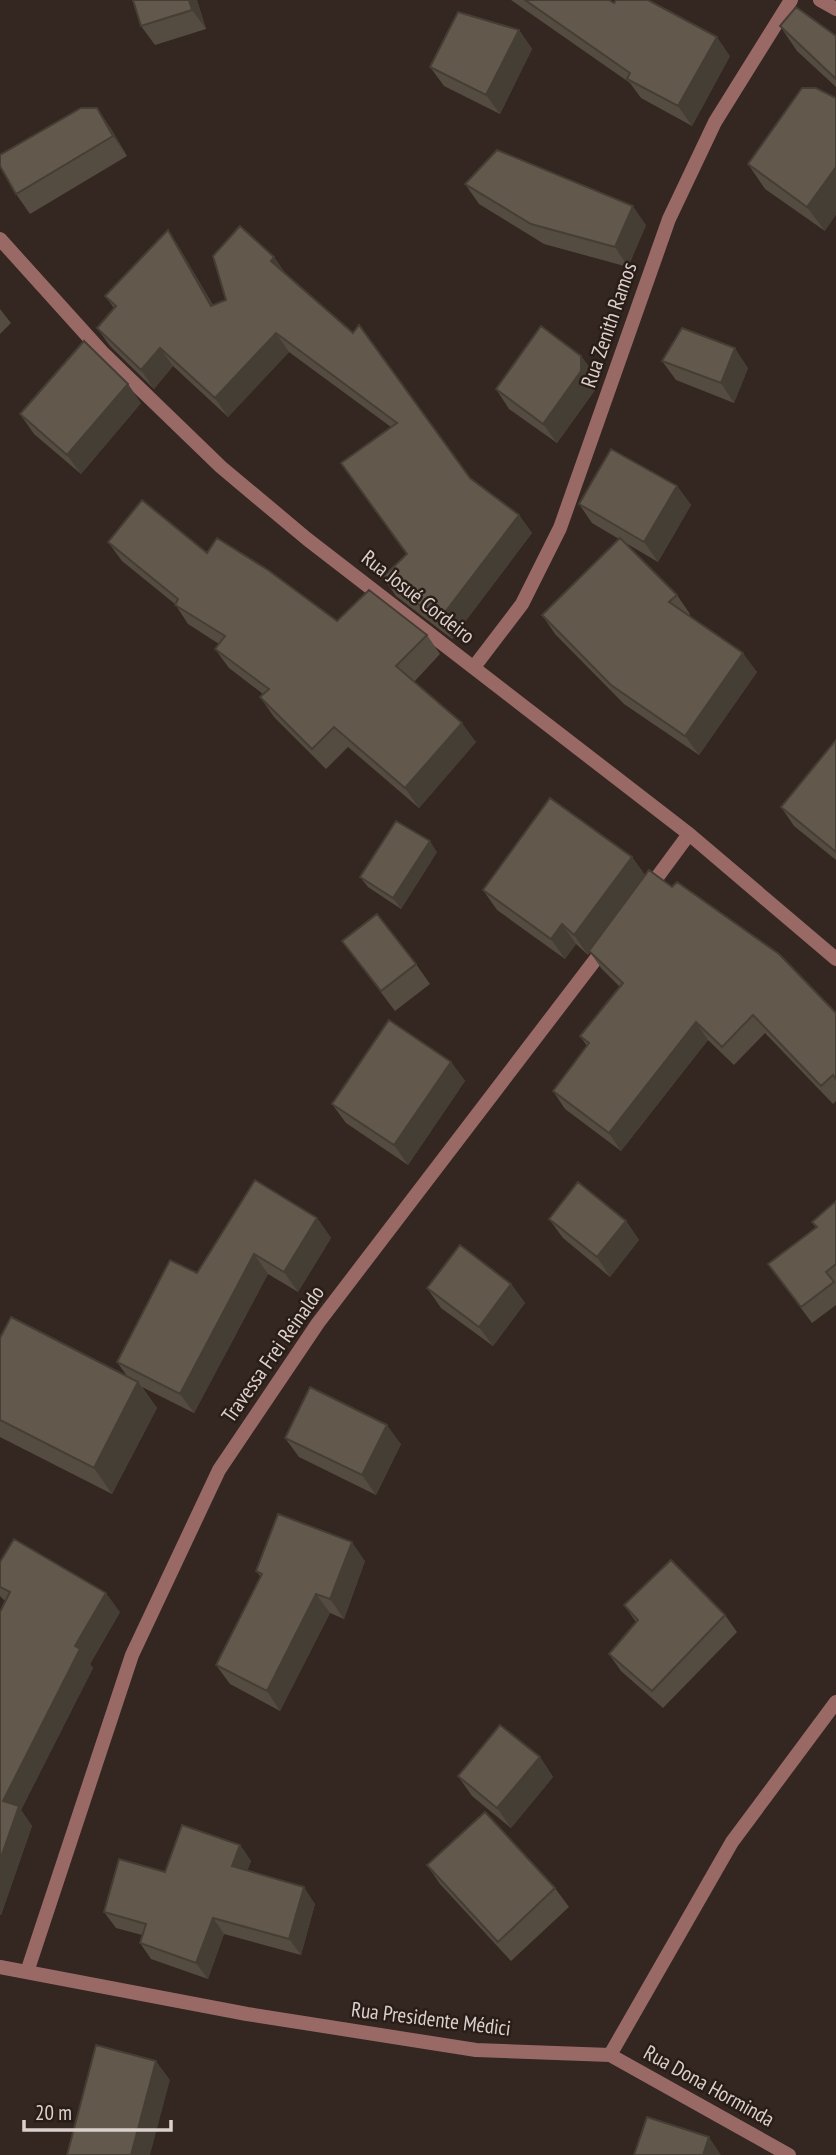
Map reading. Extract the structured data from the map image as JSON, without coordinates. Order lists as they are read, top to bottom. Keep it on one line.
{"streets":{"street":["Rua Zenith Ramos","Rua Josué Cordeiro","Travessa Frei Reinaldo","Rua Presidente Médici","Rua Dona Horminda"]},"crossings":[["Rua Zenith Ramos","Rua Josué Cordeiro"],["Travessa Frei Reinaldo","Rua Presidente Médici"],["Rua Presidente Médici","Rua Dona Horminda"]],"scale_bar":"20 m"}
